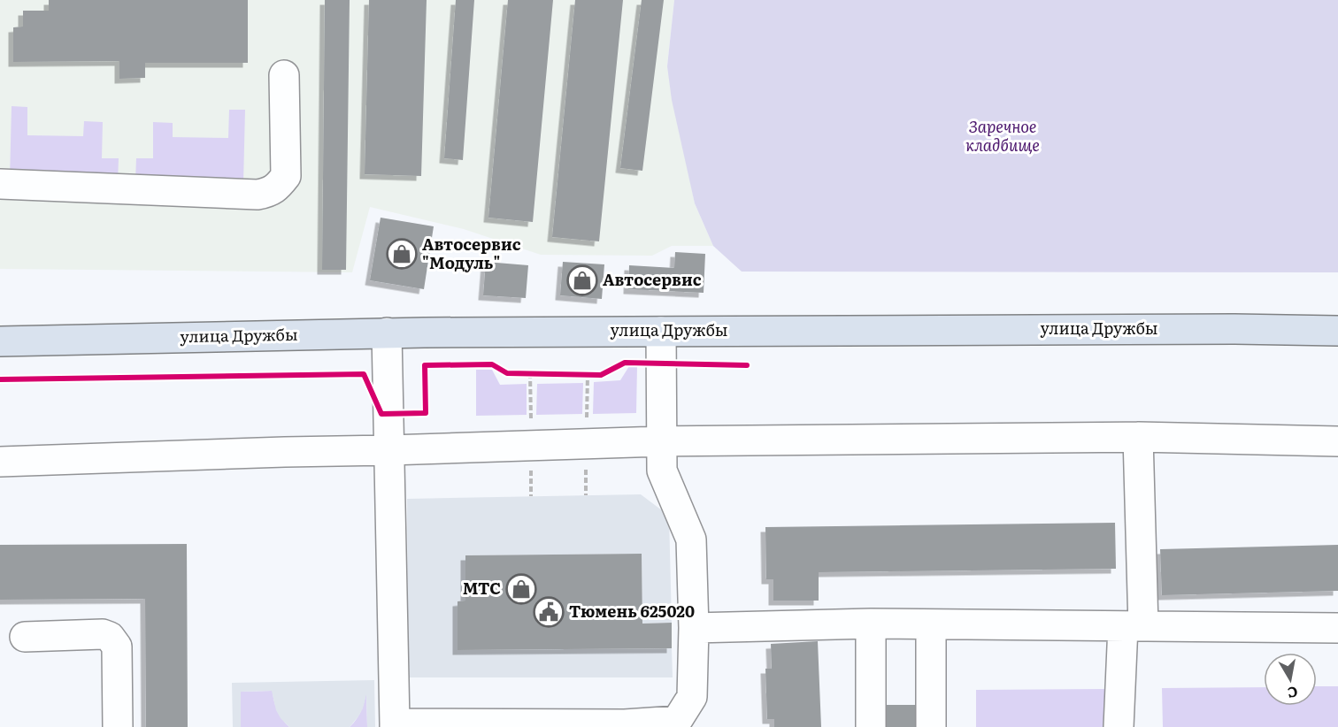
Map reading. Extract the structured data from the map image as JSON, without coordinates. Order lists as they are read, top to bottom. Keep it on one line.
{"streets":{"main road":["улица Дружбы"]},"parks":["Заречное кладбище"],"places":{"shop":["Автосервис \"Модуль\"","Автосервис","МТС"],"public building":["Тюмень 625020"]},"north":"bottom"}
